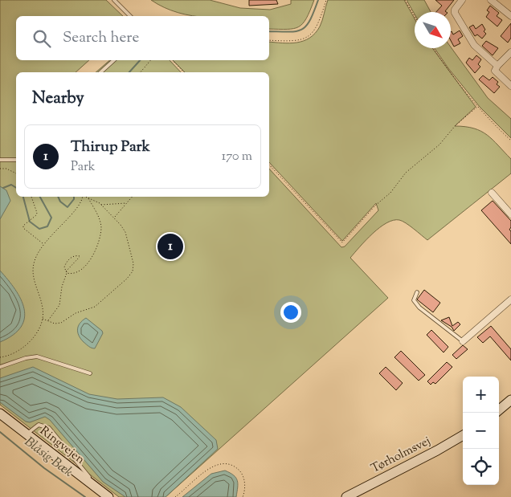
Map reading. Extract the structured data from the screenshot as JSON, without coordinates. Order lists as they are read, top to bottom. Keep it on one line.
{"streets":{"street":["Ringvejen","Tørholmsvej"]},"water":["Blåsig Bæk"],"north":"bottom right","page":{"search":"Search here","heading":"Nearby","list":[{"mark":"1","name":"Thirup Park","note":"Park","value":"170 m"}],"pins":"1","map_buttons":["+","−"]}}
